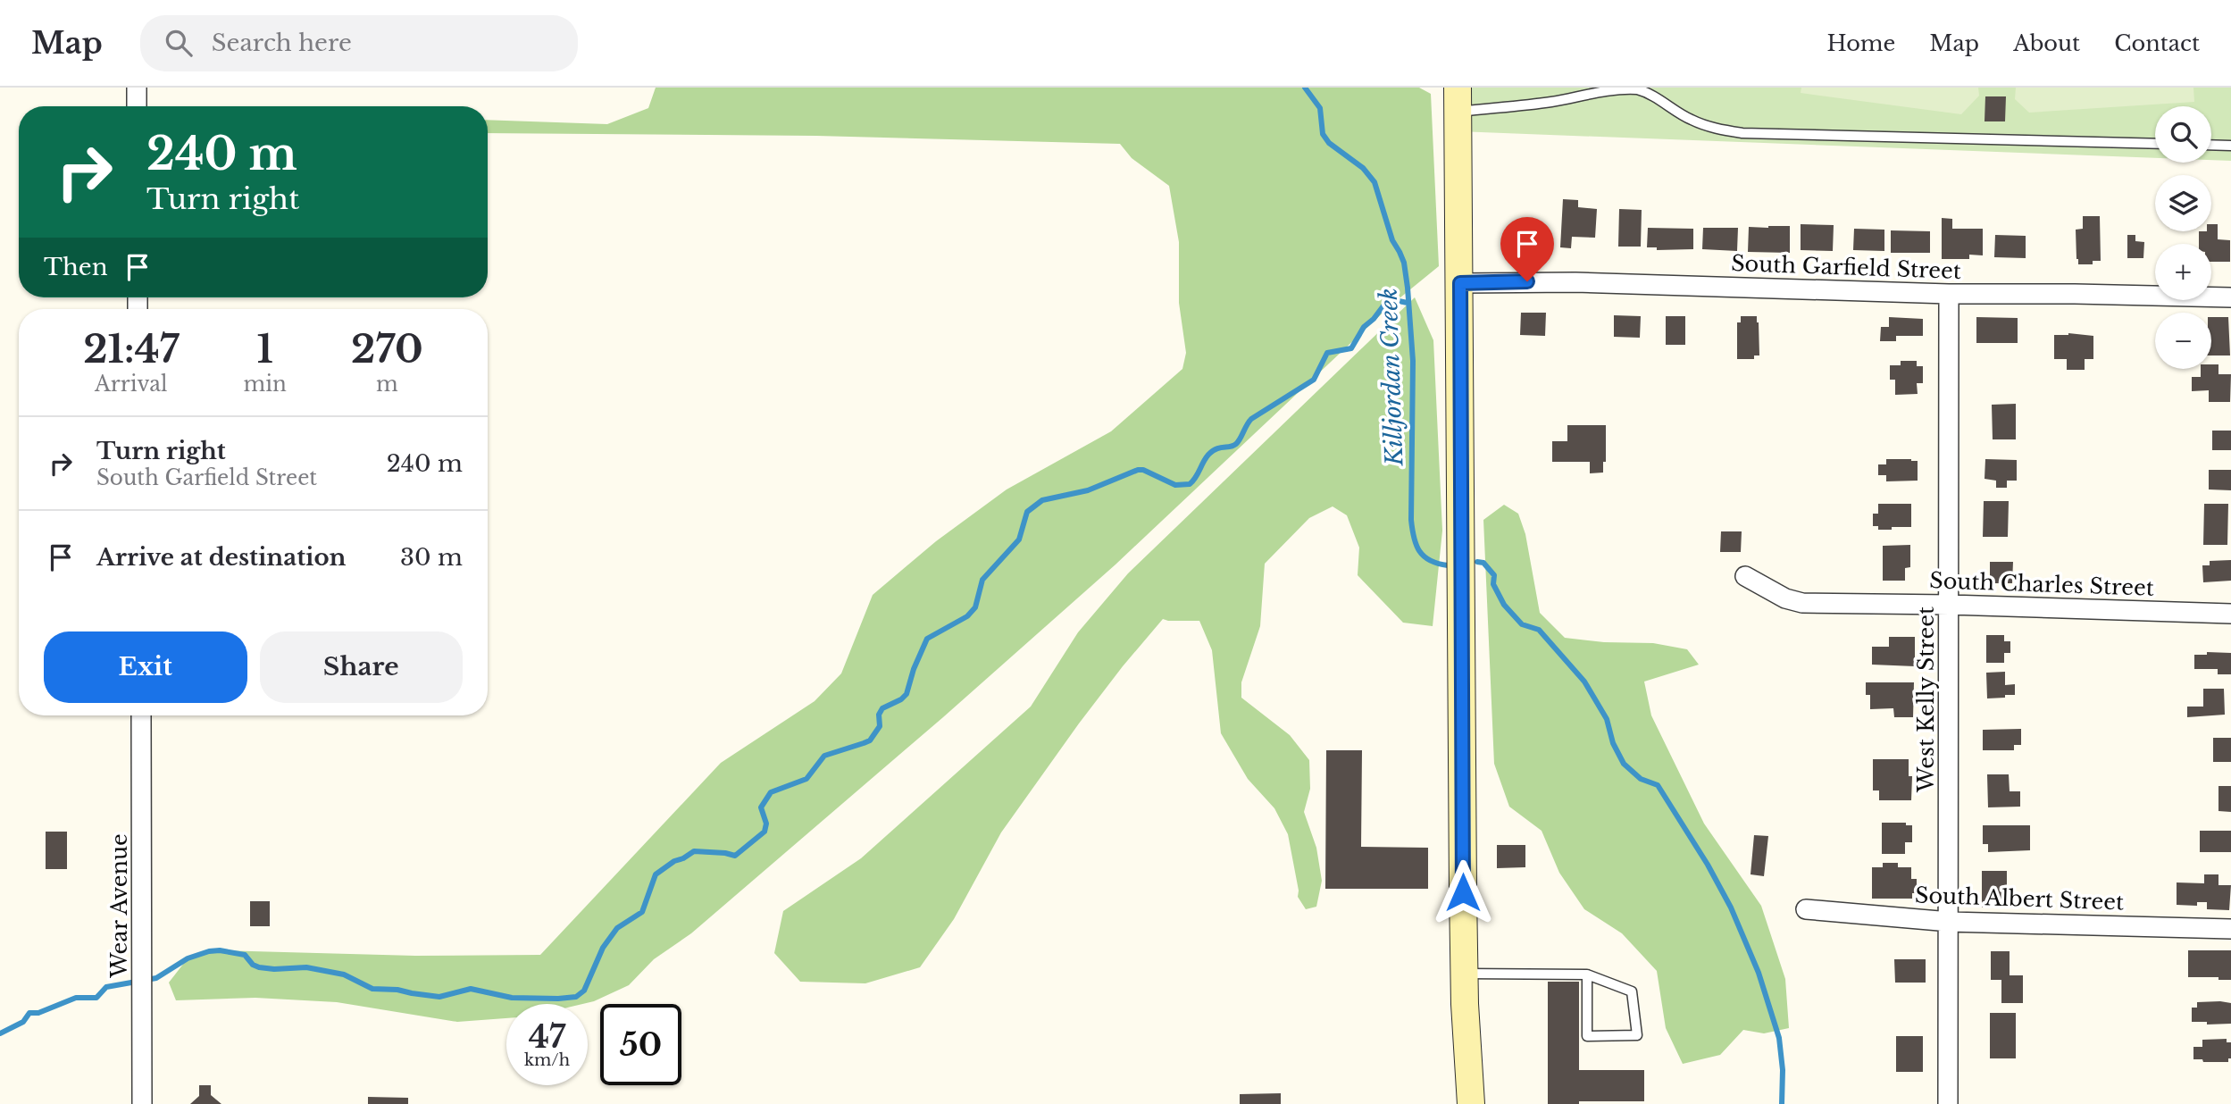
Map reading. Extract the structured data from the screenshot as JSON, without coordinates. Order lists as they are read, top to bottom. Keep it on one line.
{"streets":{"street":["South Garfield Street","South Charles Street","West Kelly Street","South Albert Street","Wear Avenue"]},"crossings":[["South Garfield Street","West Kelly Street"],["South Charles Street","West Kelly Street"],["West Kelly Street","South Albert Street"]],"water":["Killjordan Creek"],"page":{"header":"Map","search":"Search here","nav":["Home","Map","About","Contact"],"map_buttons":["+","−"],"turn":["240 m","Turn right"],"then":"Then","eta":["21:47","Arrival","1","min","270","m"],"list":[{"name":"Turn right","note":"South Garfield Street","value":"240 m"},{"name":"Arrive at destination","value":"30 m"}],"buttons":["Exit","Share"],"speed":"47 km/h","limit":"50"}}
